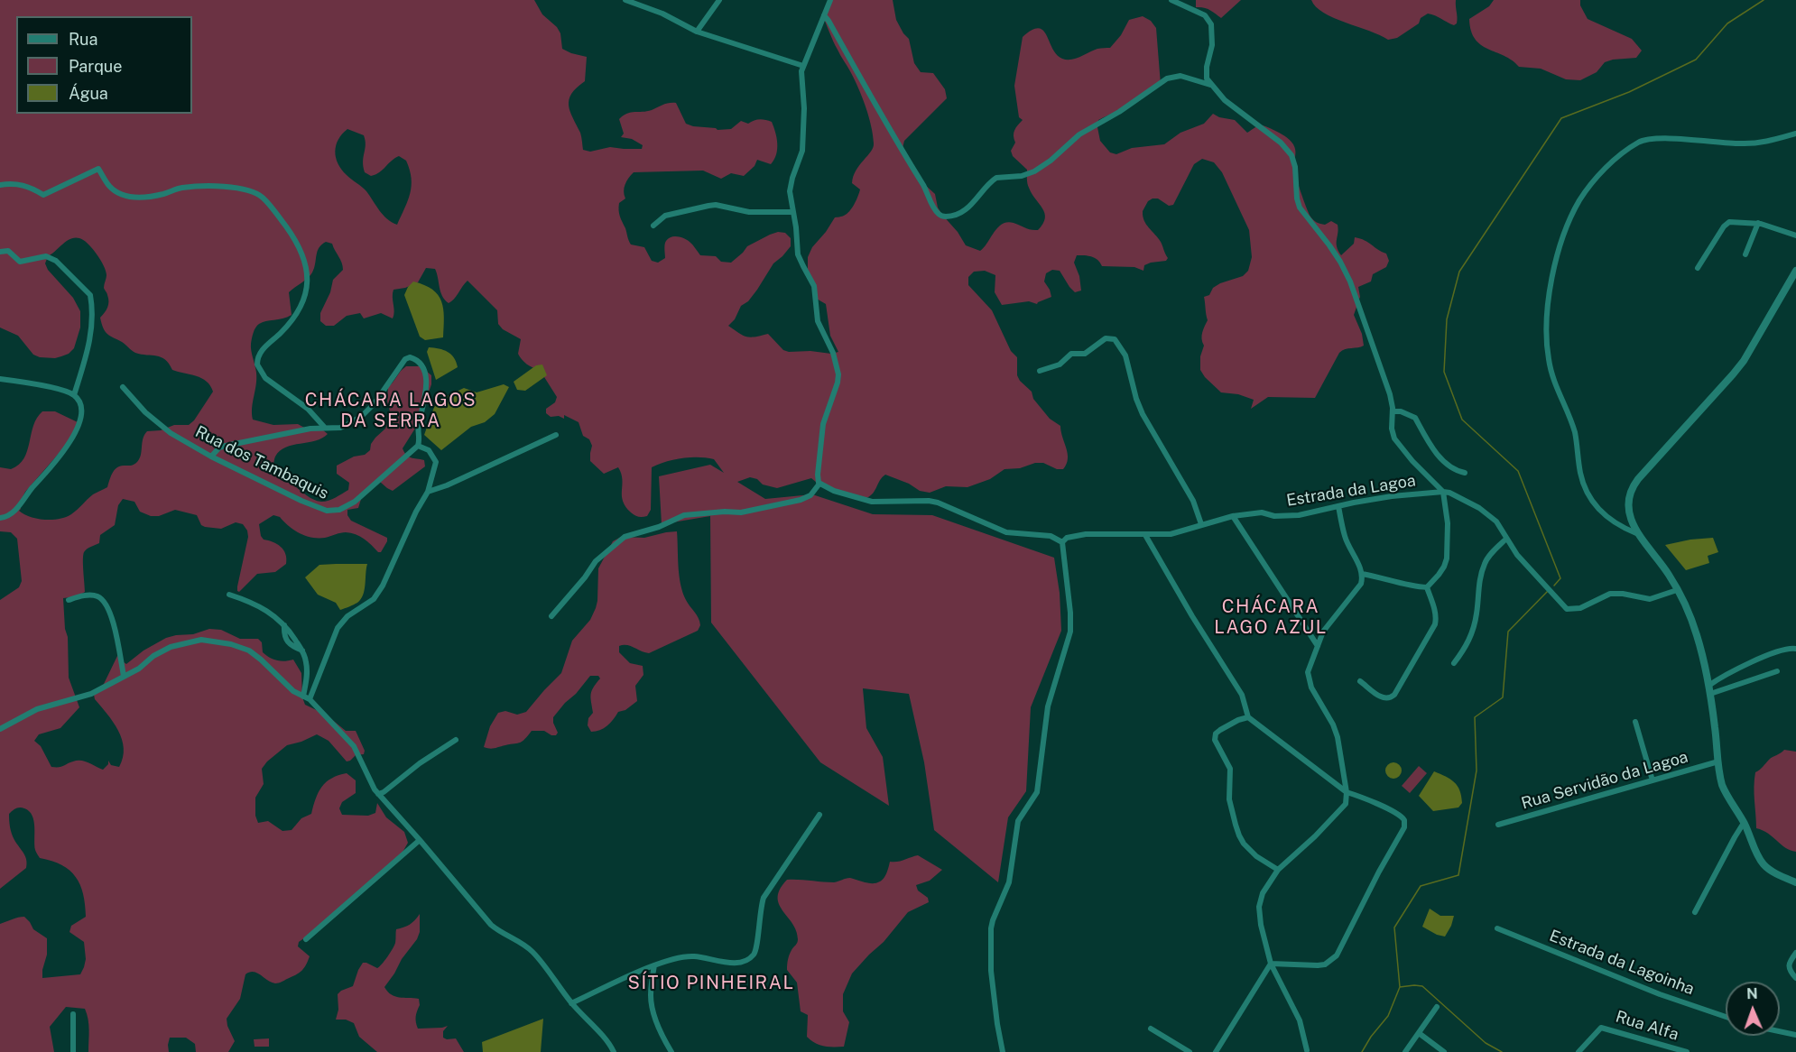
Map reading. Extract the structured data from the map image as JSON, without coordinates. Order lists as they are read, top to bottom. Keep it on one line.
{"streets":{"street":["Rua dos Tambaquis","Estrada da Lagoa","Rua Servidão da Lagoa","Estrada da Lagoinha","Rua Alfa"]},"districts":["CHÁCARA LAGOS DA SERRA","CHÁCARA LAGO AZUL","SÍTIO PINHEIRAL"],"legend":["Rua","Parque","Água"],"north":"top"}
